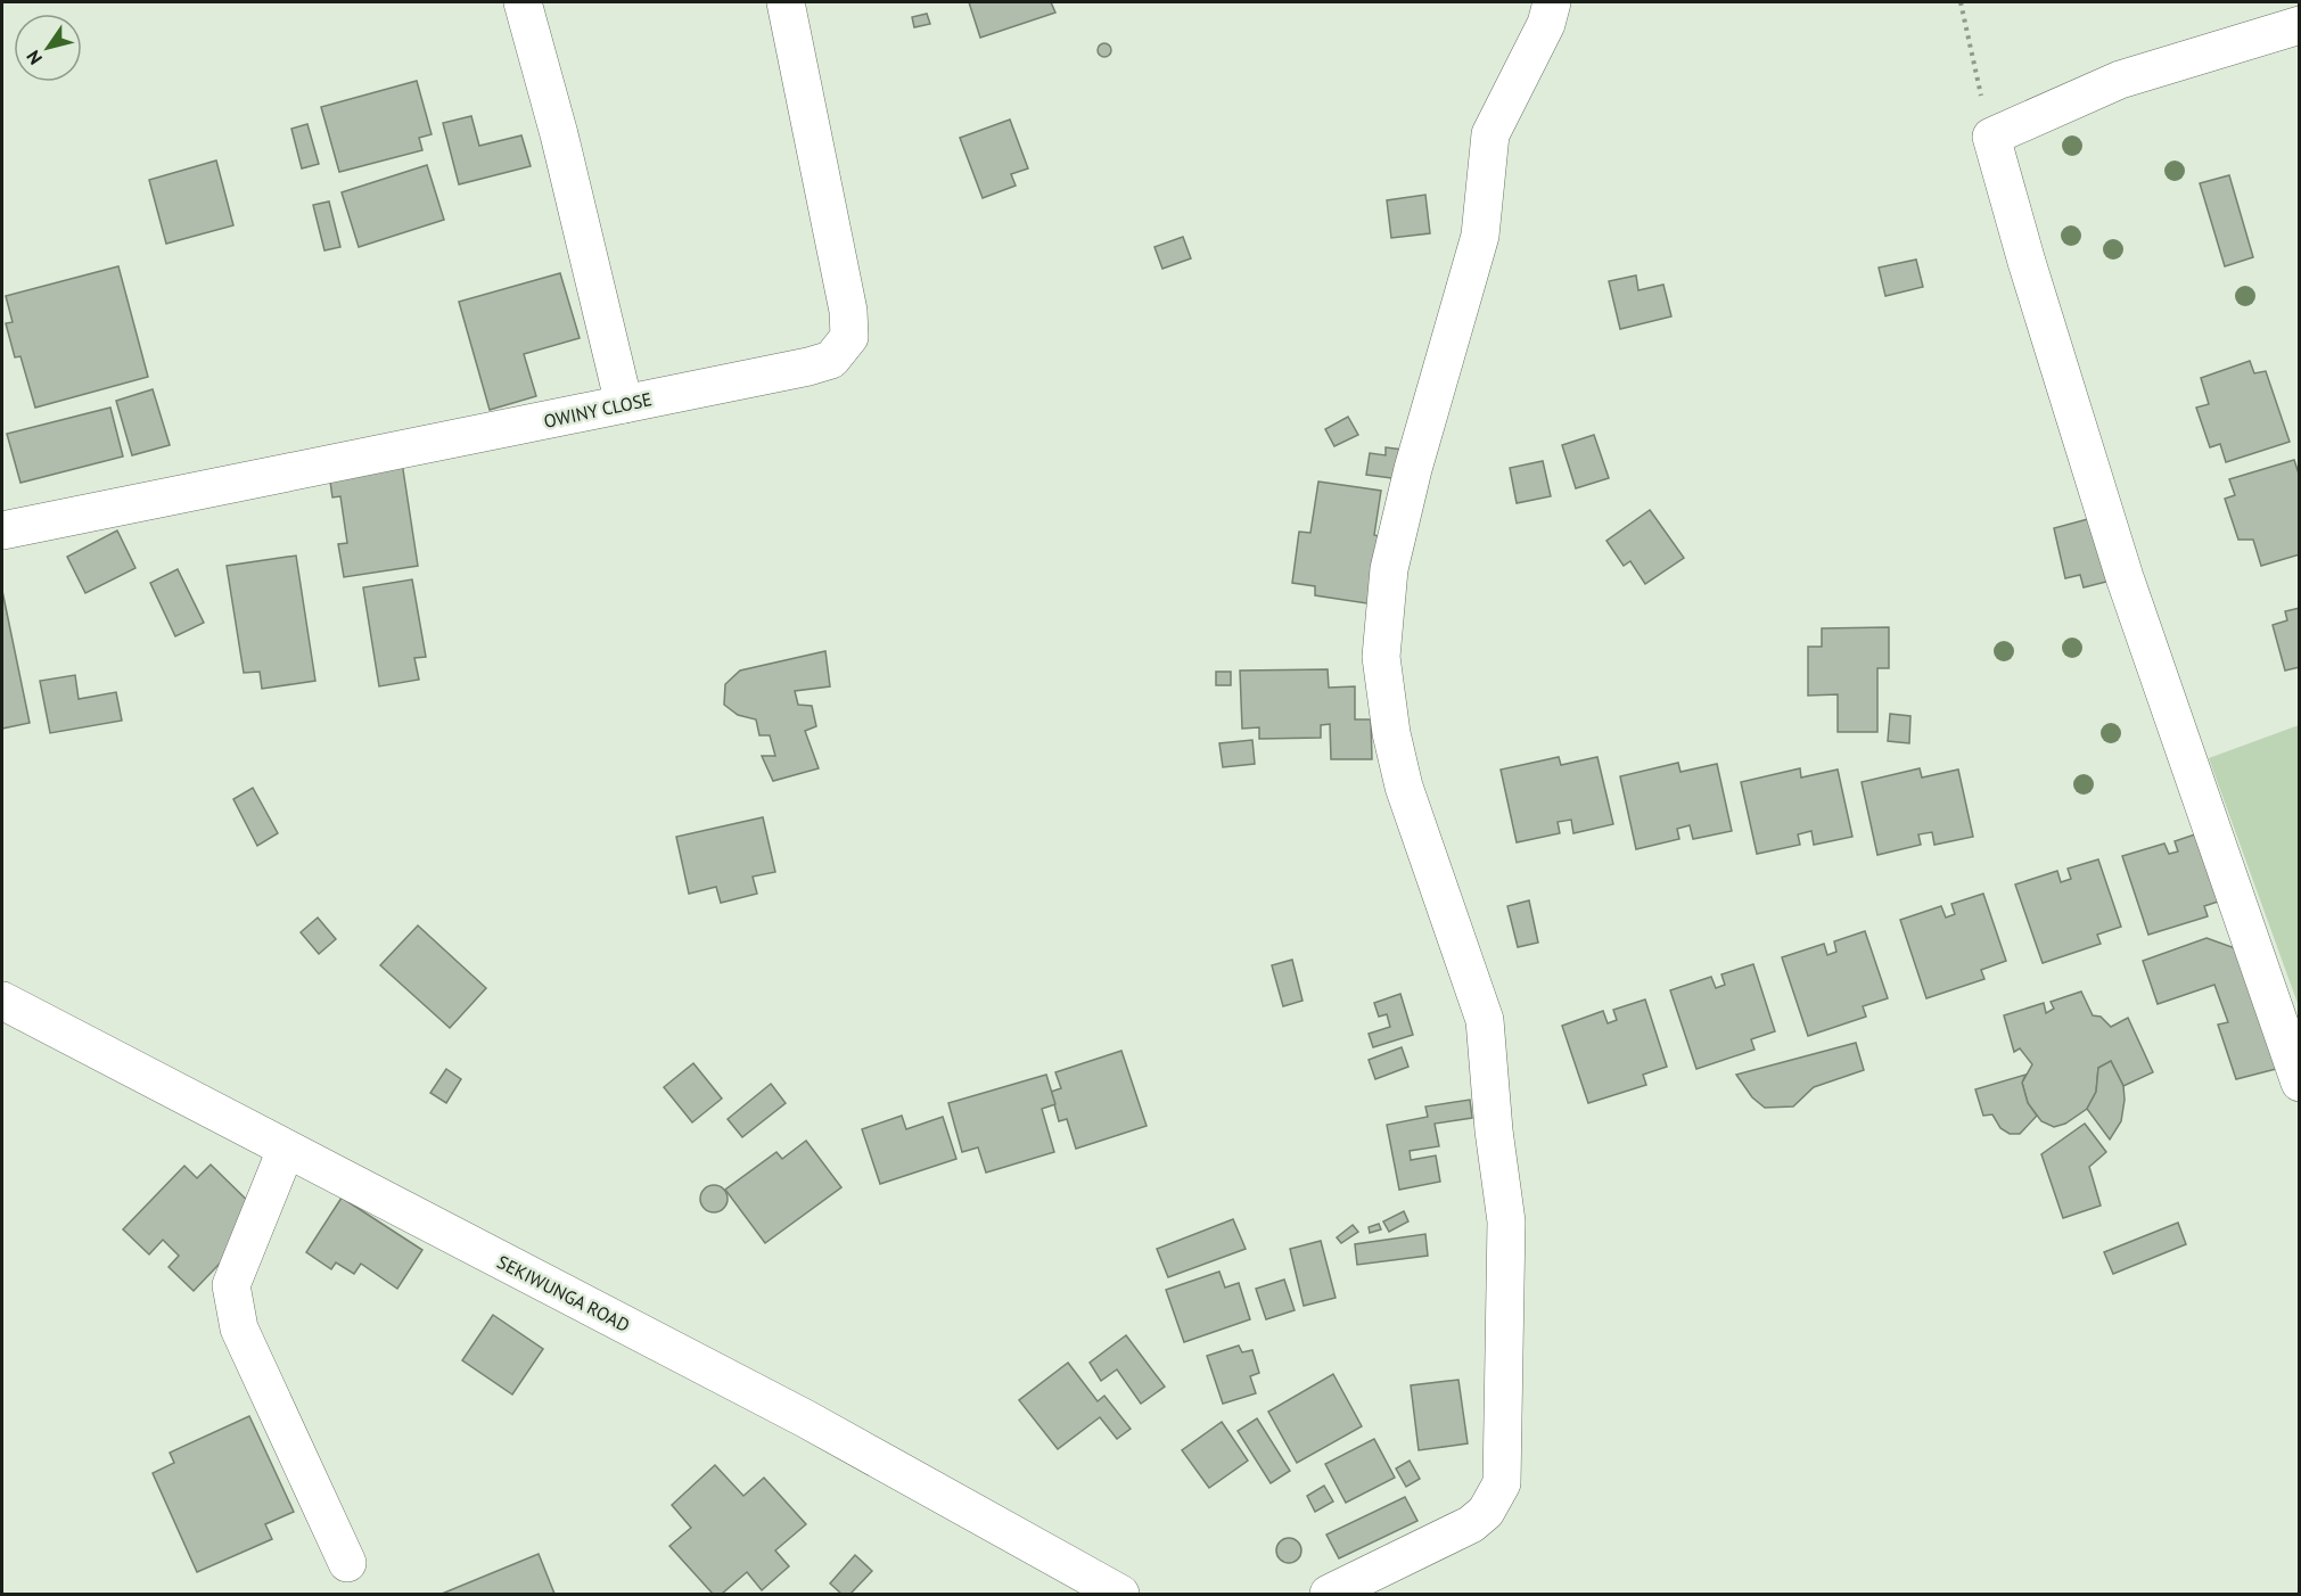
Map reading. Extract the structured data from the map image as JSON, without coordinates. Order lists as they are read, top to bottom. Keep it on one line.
{"streets":{"street":["OWINY CLOSE","SEKIWUNGA ROAD"]},"north":"bottom left"}
